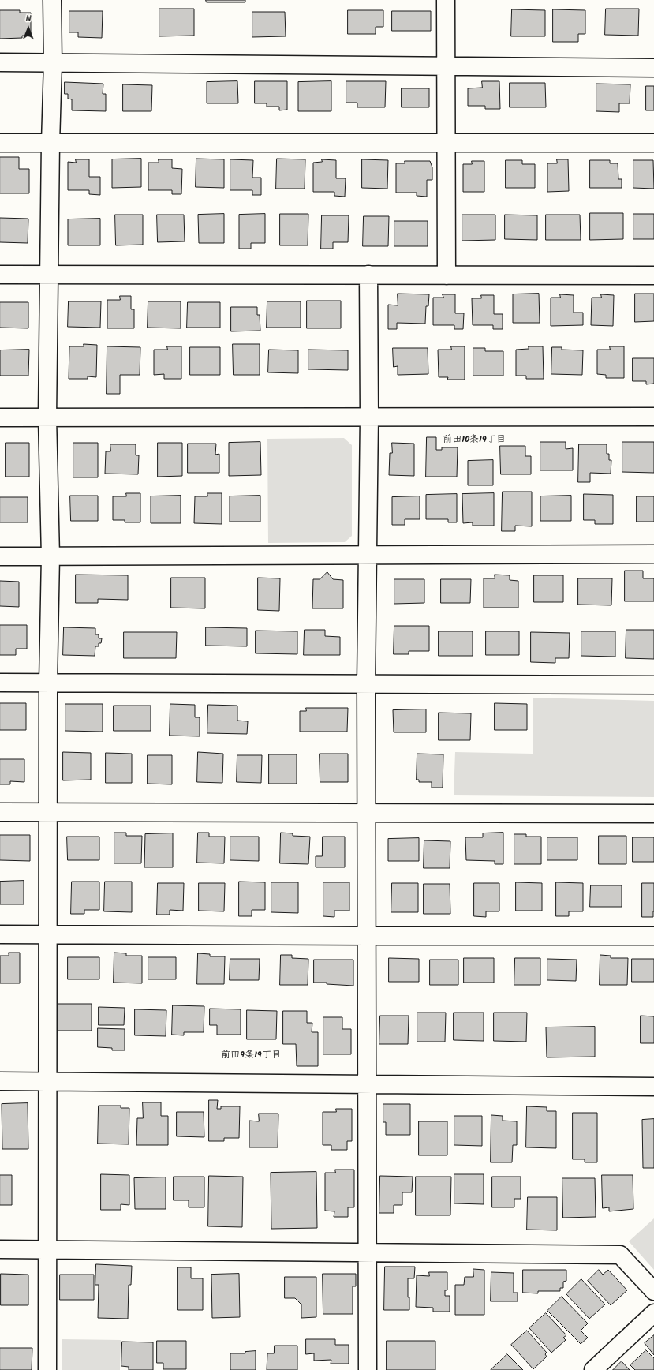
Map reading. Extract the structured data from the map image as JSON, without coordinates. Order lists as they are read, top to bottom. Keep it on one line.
{"districts":["前田10条19丁目","前田9条19丁目"],"north":"top"}
